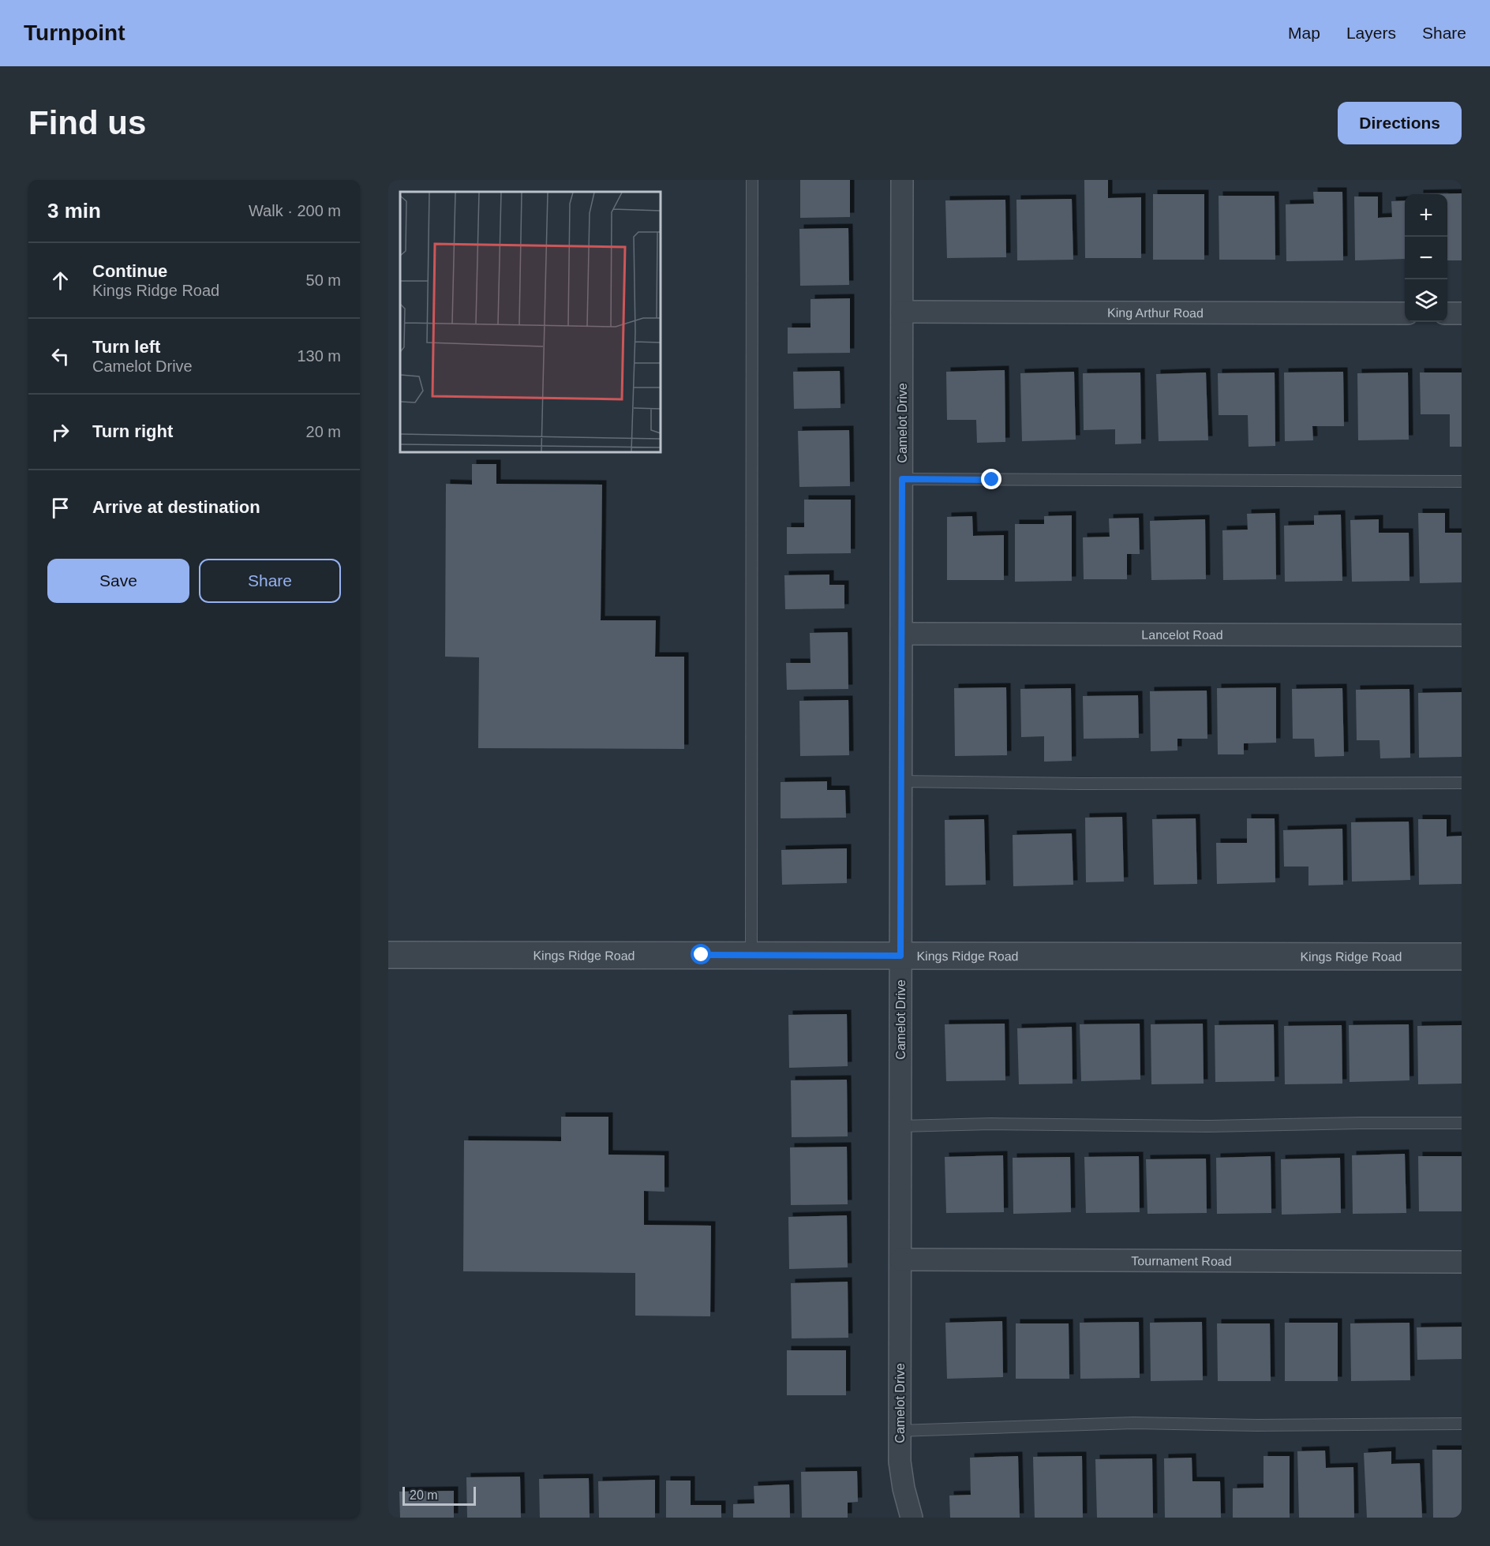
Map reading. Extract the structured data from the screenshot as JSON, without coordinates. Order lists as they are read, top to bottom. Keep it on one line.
{"streets":{"street":["King Arthur Road","Camelot Drive","Lancelot Road","Kings Ridge Road","Tournament Road"]},"crossings":[["King Arthur Road","Camelot Drive"],["Camelot Drive","Lancelot Road"],["Camelot Drive","Kings Ridge Road"],["Camelot Drive","Tournament Road"]],"scale_bar":"20 m","page":{"header":"Turnpoint","nav":["Map","Layers","Share"],"buttons":["Directions",["Save","Share"]],"title":"Find us","heading":["3 min","Walk · 200 m"],"map_buttons":["+","−"],"list":[["Continue","Kings Ridge Road","50 m"],["Turn left","Camelot Drive","130 m"],["Turn right","20 m"],"Arrive at destination"],"scale":"20 m"}}
